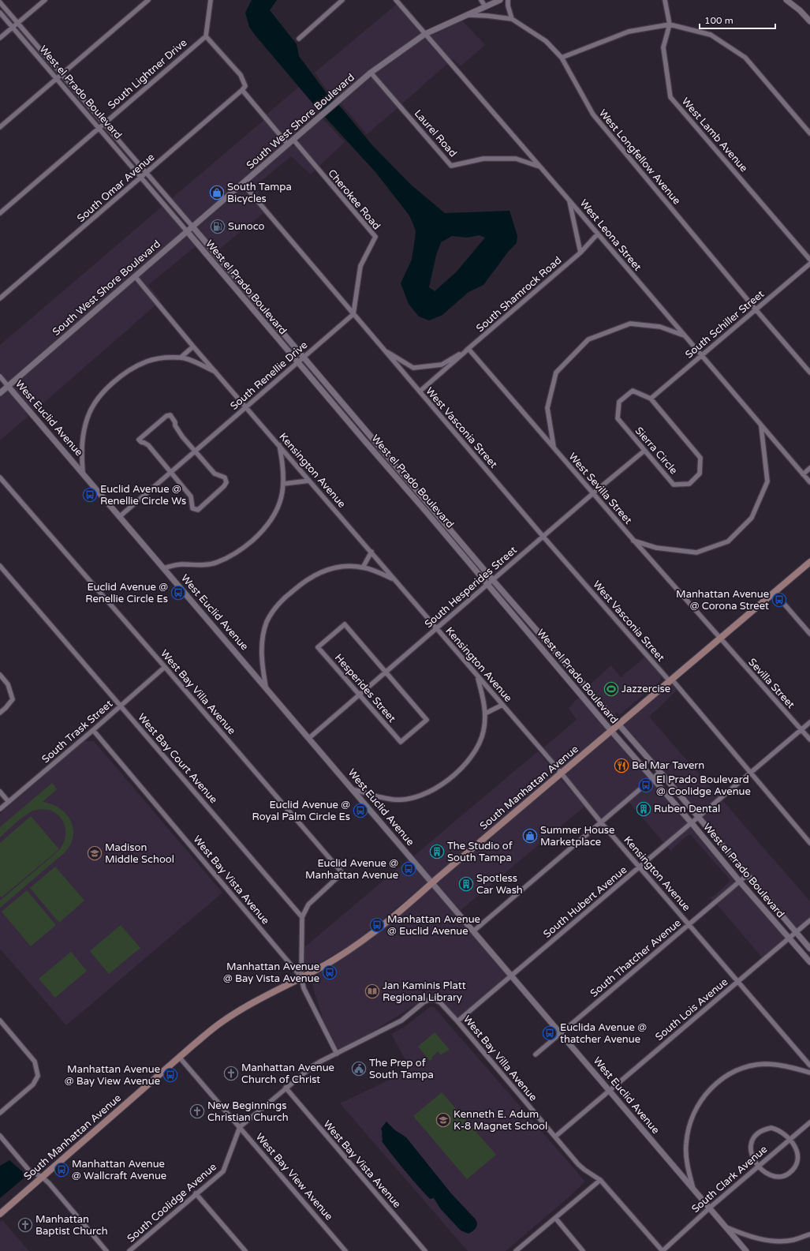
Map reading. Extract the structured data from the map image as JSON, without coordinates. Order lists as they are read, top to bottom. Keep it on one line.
{"streets":{"main road":["South Manhattan Avenue"],"street":["South Lightner Drive","West el Prado Boulevard","South West Shore Boulevard","Laurel Road","West Lamb Avenue","West Longfellow Avenue","South Omar Avenue","Cherokee Road","West Leona Street","South Shamrock Road","South Schiller Street","South Renellie Drive","West Euclid Avenue","West Vasconia Street","Sierra Circle","Kensington Avenue","West Sevilla Street","South Hesperides Street","Sevilla Street","Hesperides Street","West Bay Villa Avenue","South Trask Street","West Bay Court Avenue","West Bay Vista Avenue","South Hubert Avenue","South Thatcher Avenue","South Lois Avenue","West Bay View Avenue","South Clark Avenue","South Coolidge Avenue"]},"crossings":[["South Lightner Drive","West el Prado Boulevard"],["West el Prado Boulevard","South West Shore Boulevard"],["West el Prado Boulevard","South Omar Avenue"],["West el Prado Boulevard","South Renellie Drive"],["West el Prado Boulevard","South Hesperides Street"],["West el Prado Boulevard","South Manhattan Avenue"],["West el Prado Boulevard","South Hubert Avenue"],["West el Prado Boulevard","South Thatcher Avenue"],["West el Prado Boulevard","South Lois Avenue"],["South West Shore Boulevard","Laurel Road"],["South West Shore Boulevard","West Longfellow Avenue"],["South West Shore Boulevard","Cherokee Road"],["South West Shore Boulevard","West Leona Street"],["South West Shore Boulevard","West Euclid Avenue"],["South West Shore Boulevard","West Vasconia Street"],["South West Shore Boulevard","Kensington Avenue"],["Laurel Road","West Leona Street"],["West Longfellow Avenue","South Schiller Street"],["Cherokee Road","South Renellie Drive"],["Cherokee Road","West Vasconia Street"],["West Leona Street","South Shamrock Road"],["West Leona Street","South Schiller Street"],["South Shamrock Road","West Vasconia Street"],["South Shamrock Road","West Sevilla Street"],["South Schiller Street","Sierra Circle"],["South Renellie Drive","West Euclid Avenue"],["South Renellie Drive","West Vasconia Street"],["South Renellie Drive","Kensington Avenue"],["West Euclid Avenue","South Hesperides Street"],["West Euclid Avenue","South Manhattan Avenue"],["West Euclid Avenue","South Hubert Avenue"],["West Euclid Avenue","South Thatcher Avenue"],["West Euclid Avenue","South Lois Avenue"],["West Euclid Avenue","South Clark Avenue"],["West Vasconia Street","South Hesperides Street"],["West Vasconia Street","South Manhattan Avenue"],["West Vasconia Street","South Hubert Avenue"],["Sierra Circle","South Hesperides Street"],["Kensington Avenue","South Hesperides Street"],["Kensington Avenue","South Manhattan Avenue"],["Kensington Avenue","South Hubert Avenue"],["Kensington Avenue","South Thatcher Avenue"],["Kensington Avenue","South Lois Avenue"],["West Sevilla Street","South Hesperides Street"],["West Sevilla Street","Sevilla Street"],["West Sevilla Street","South Manhattan Avenue"],["South Hesperides Street","Hesperides Street"],["Sevilla Street","South Manhattan Avenue"],["Sevilla Street","South Hubert Avenue"],["West Bay Villa Avenue","South Trask Street"],["West Bay Villa Avenue","West Bay Court Avenue"],["West Bay Villa Avenue","South Hubert Avenue"],["West Bay Villa Avenue","South Lois Avenue"],["West Bay Villa Avenue","South Clark Avenue"],["West Bay Villa Avenue","South Coolidge Avenue"],["South Trask Street","West Bay Court Avenue"],["South Trask Street","West Bay Vista Avenue"],["South Manhattan Avenue","West Bay Vista Avenue"],["South Manhattan Avenue","West Bay View Avenue"],["West Bay Vista Avenue","South Coolidge Avenue"],["West Bay View Avenue","South Coolidge Avenue"]],"places":{"shop":["South Tampa Bicycles","Summer House Marketplace"],"fuel station":["Sunoco"],"bus stop":["Euclid Avenue @ Renellie Circle Ws","Euclid Avenue @ Renellie Circle Es","Manhattan Avenue @ Corona Street","El Prado Boulevard @ Coolidge Avenue","Euclid Avenue @ Royal Palm Circle Es","Euclid Avenue @ Manhattan Avenue","Manhattan Avenue @ Euclid Avenue","Manhattan Avenue @ Bay Vista Avenue","Euclida Avenue @ thatcher Avenue","Manhattan Avenue @ Bay View Avenue","Manhattan Avenue @ Wallcraft Avenue"],"sports":["Jazzercise"],"restaurant":["Bel Mar Tavern"],"building":["Ruben Dental","The Studio of South Tampa","Spotless Car Wash"],"school or university":["Madison Middle School","Kenneth E. Adum K-8 Magnet School"],"library":["Jan Kaminis Platt Regional Library"],"public building":["The Prep of South Tampa"],"church":["Manhattan Avenue Church of Christ","New Beginnings Christian Church","Manhattan Baptist Church"]},"scale_bar":"100 m"}
